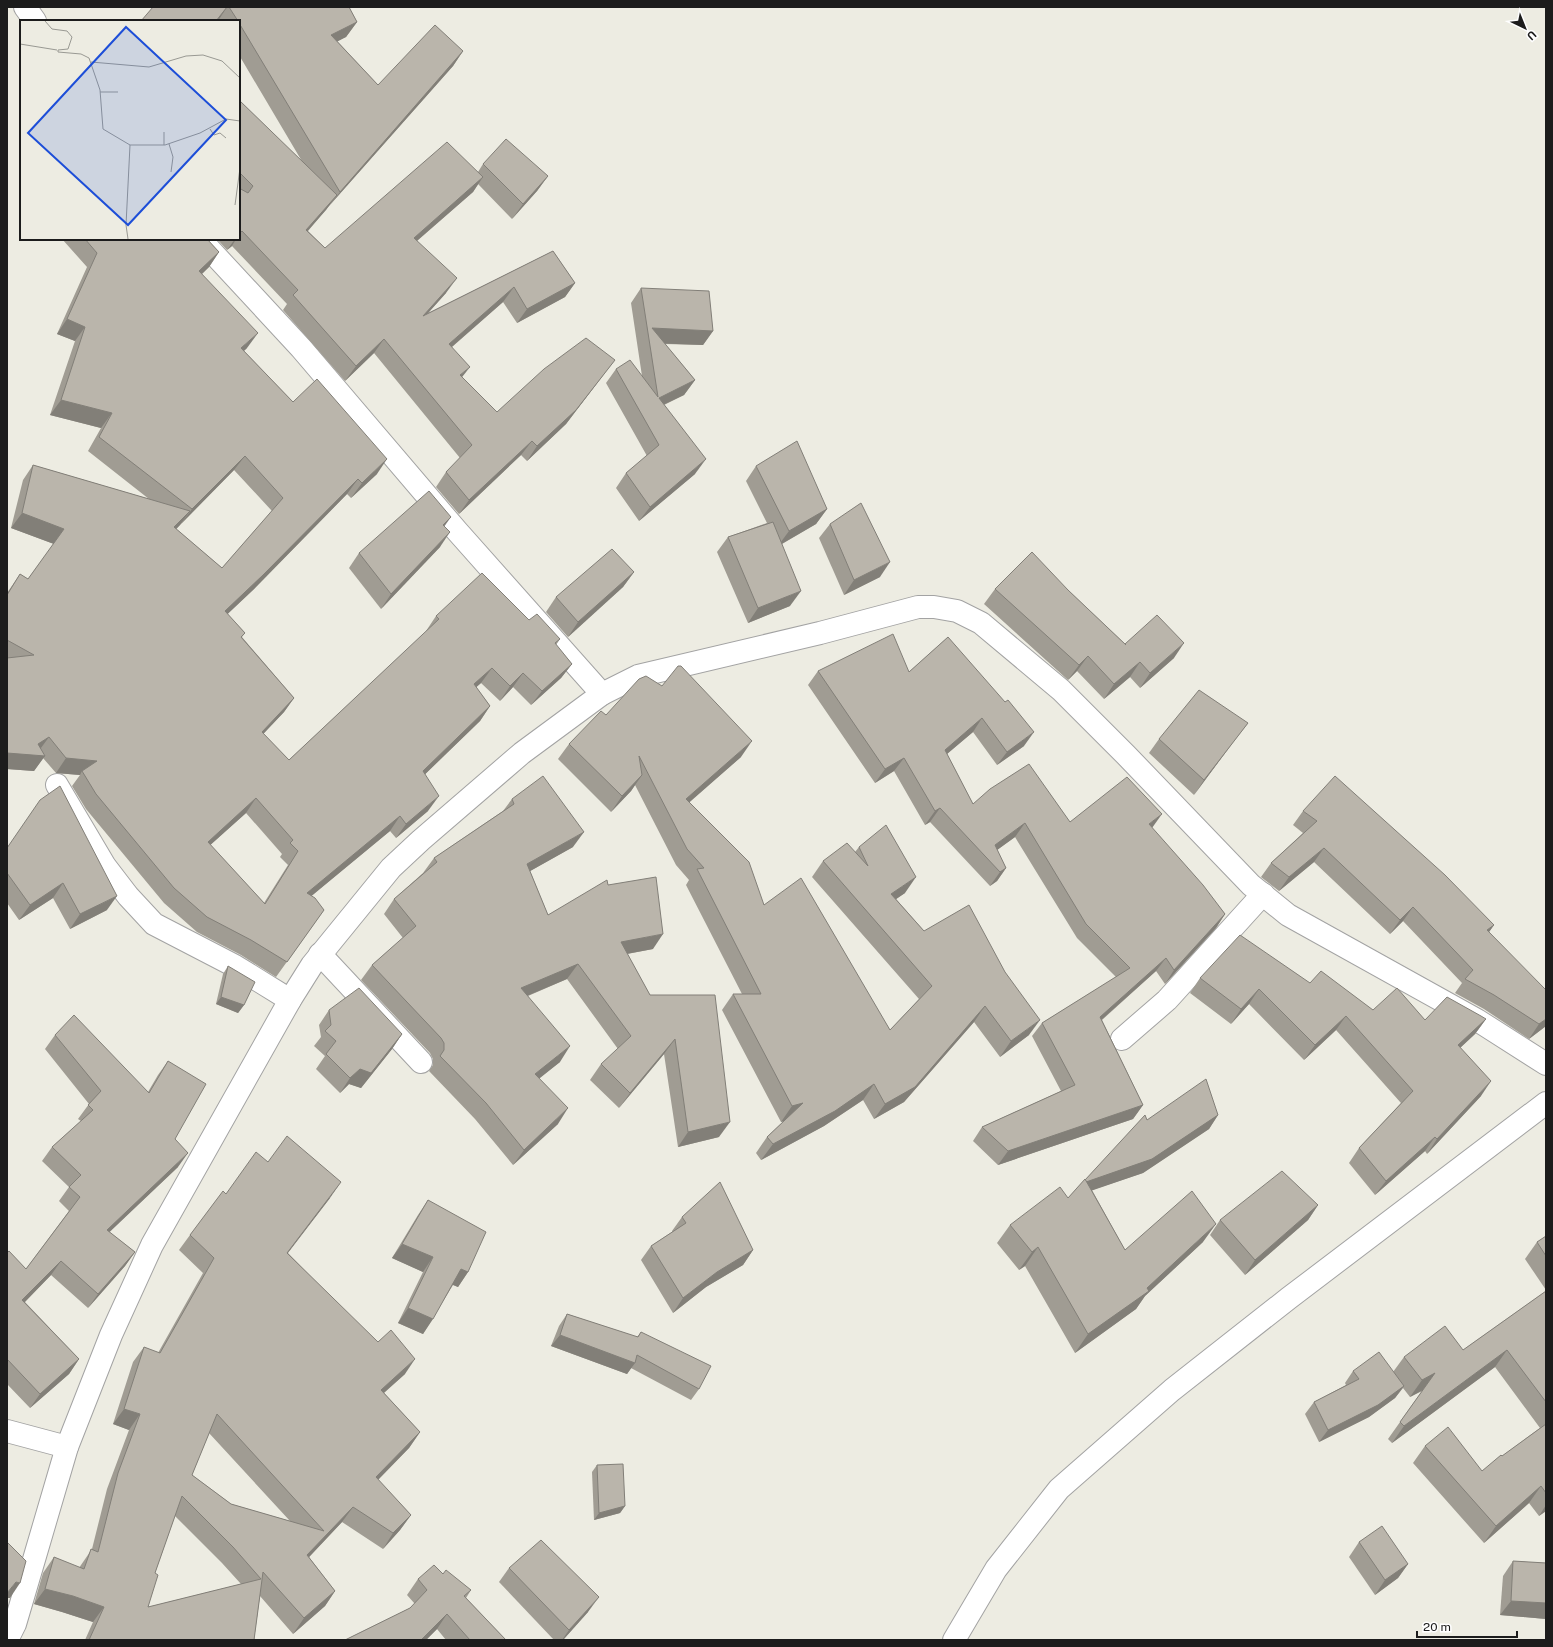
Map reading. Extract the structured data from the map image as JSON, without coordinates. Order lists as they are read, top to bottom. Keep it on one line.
{"scale_bar":"20 m","north":"bottom right"}
